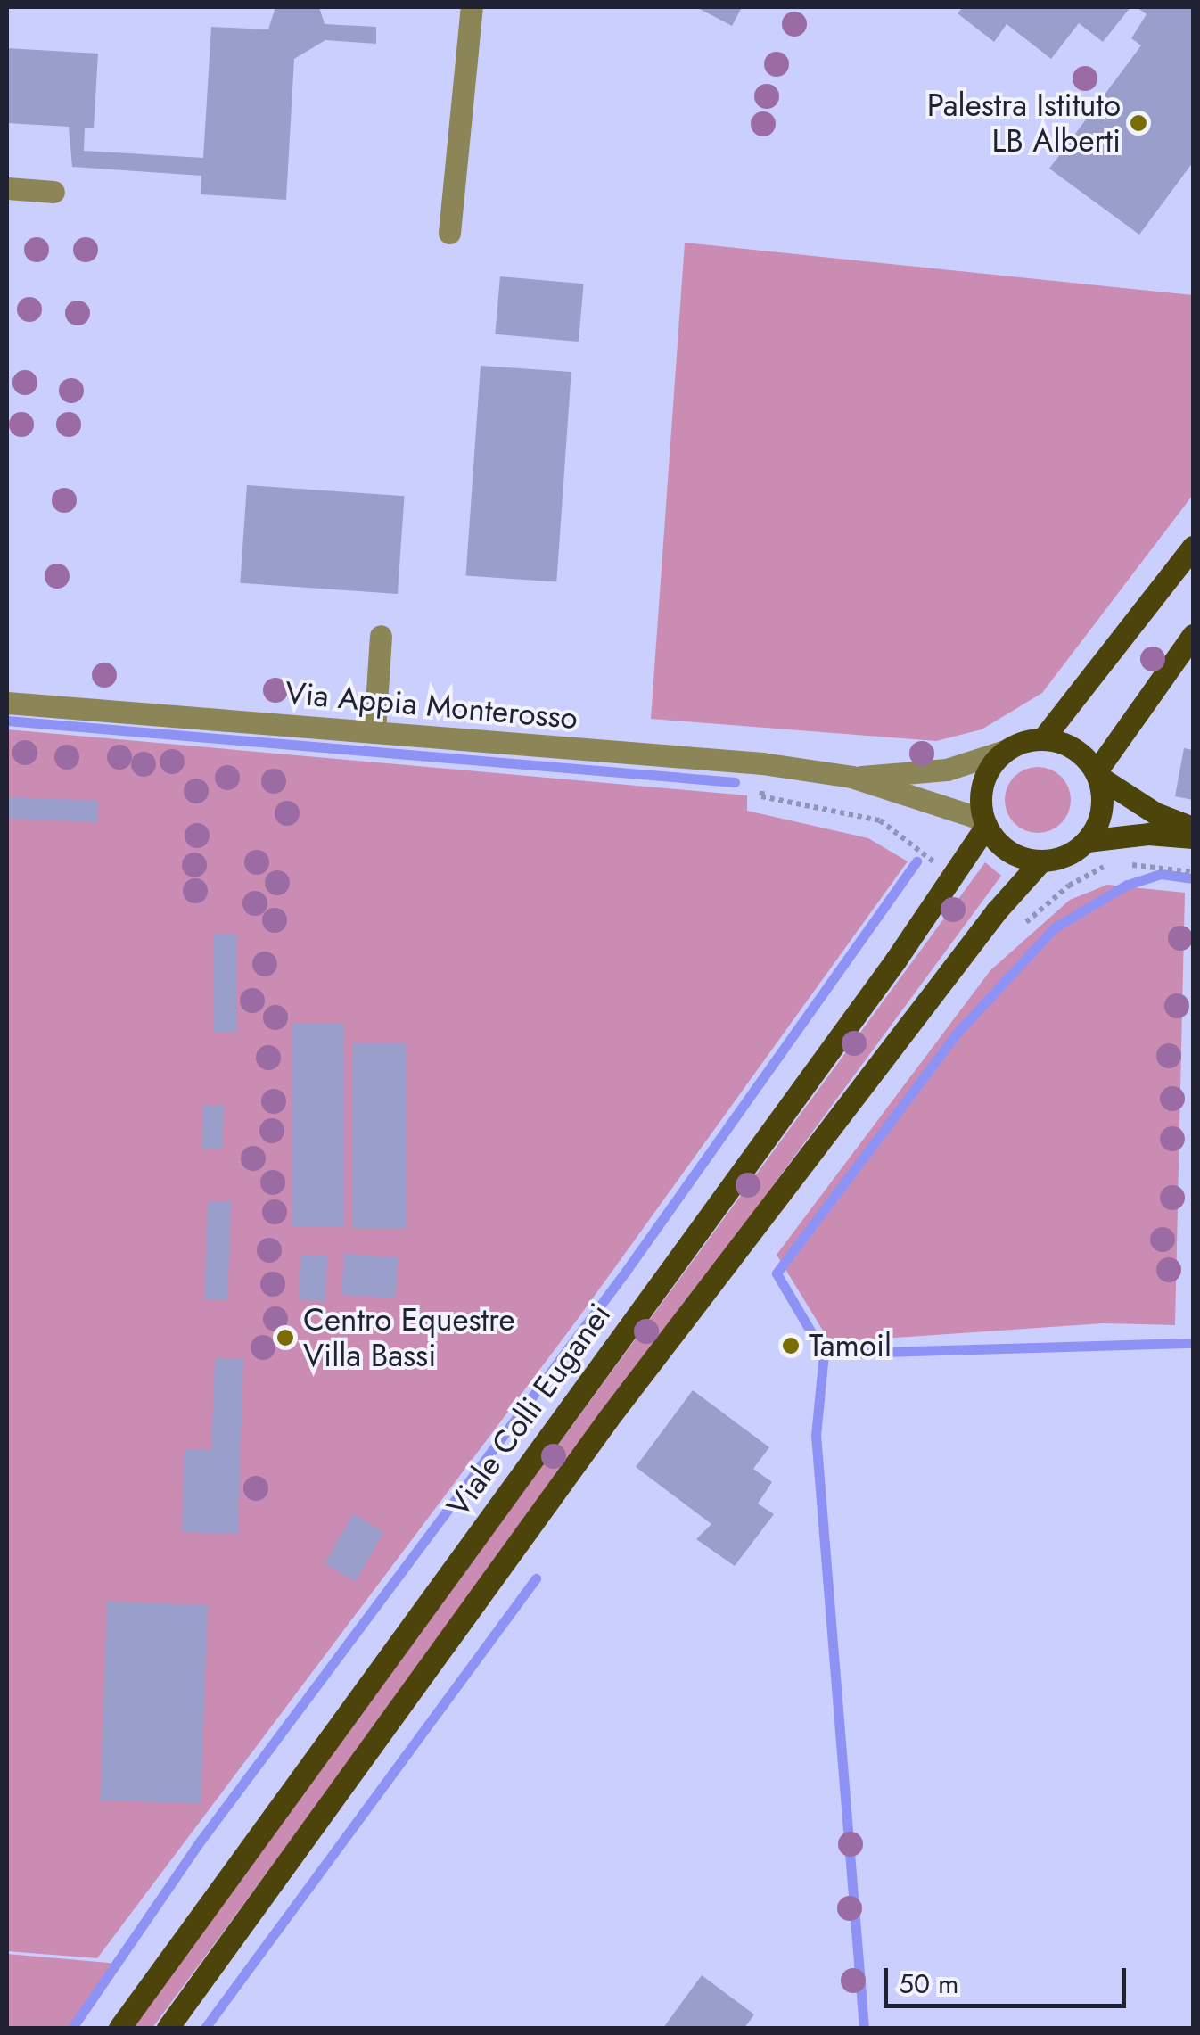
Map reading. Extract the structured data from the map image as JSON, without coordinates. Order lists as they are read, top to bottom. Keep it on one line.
{"streets":{"main road":["Viale Colli Euganei"],"street":["Via Appia Monterosso"]},"crossings":[["Via Appia Monterosso","Viale Colli Euganei"]],"places":["Palestra Istituto LB Alberti","Centro Equestre Villa Bassi","Tamoil"],"scale_bar":"50 m"}
